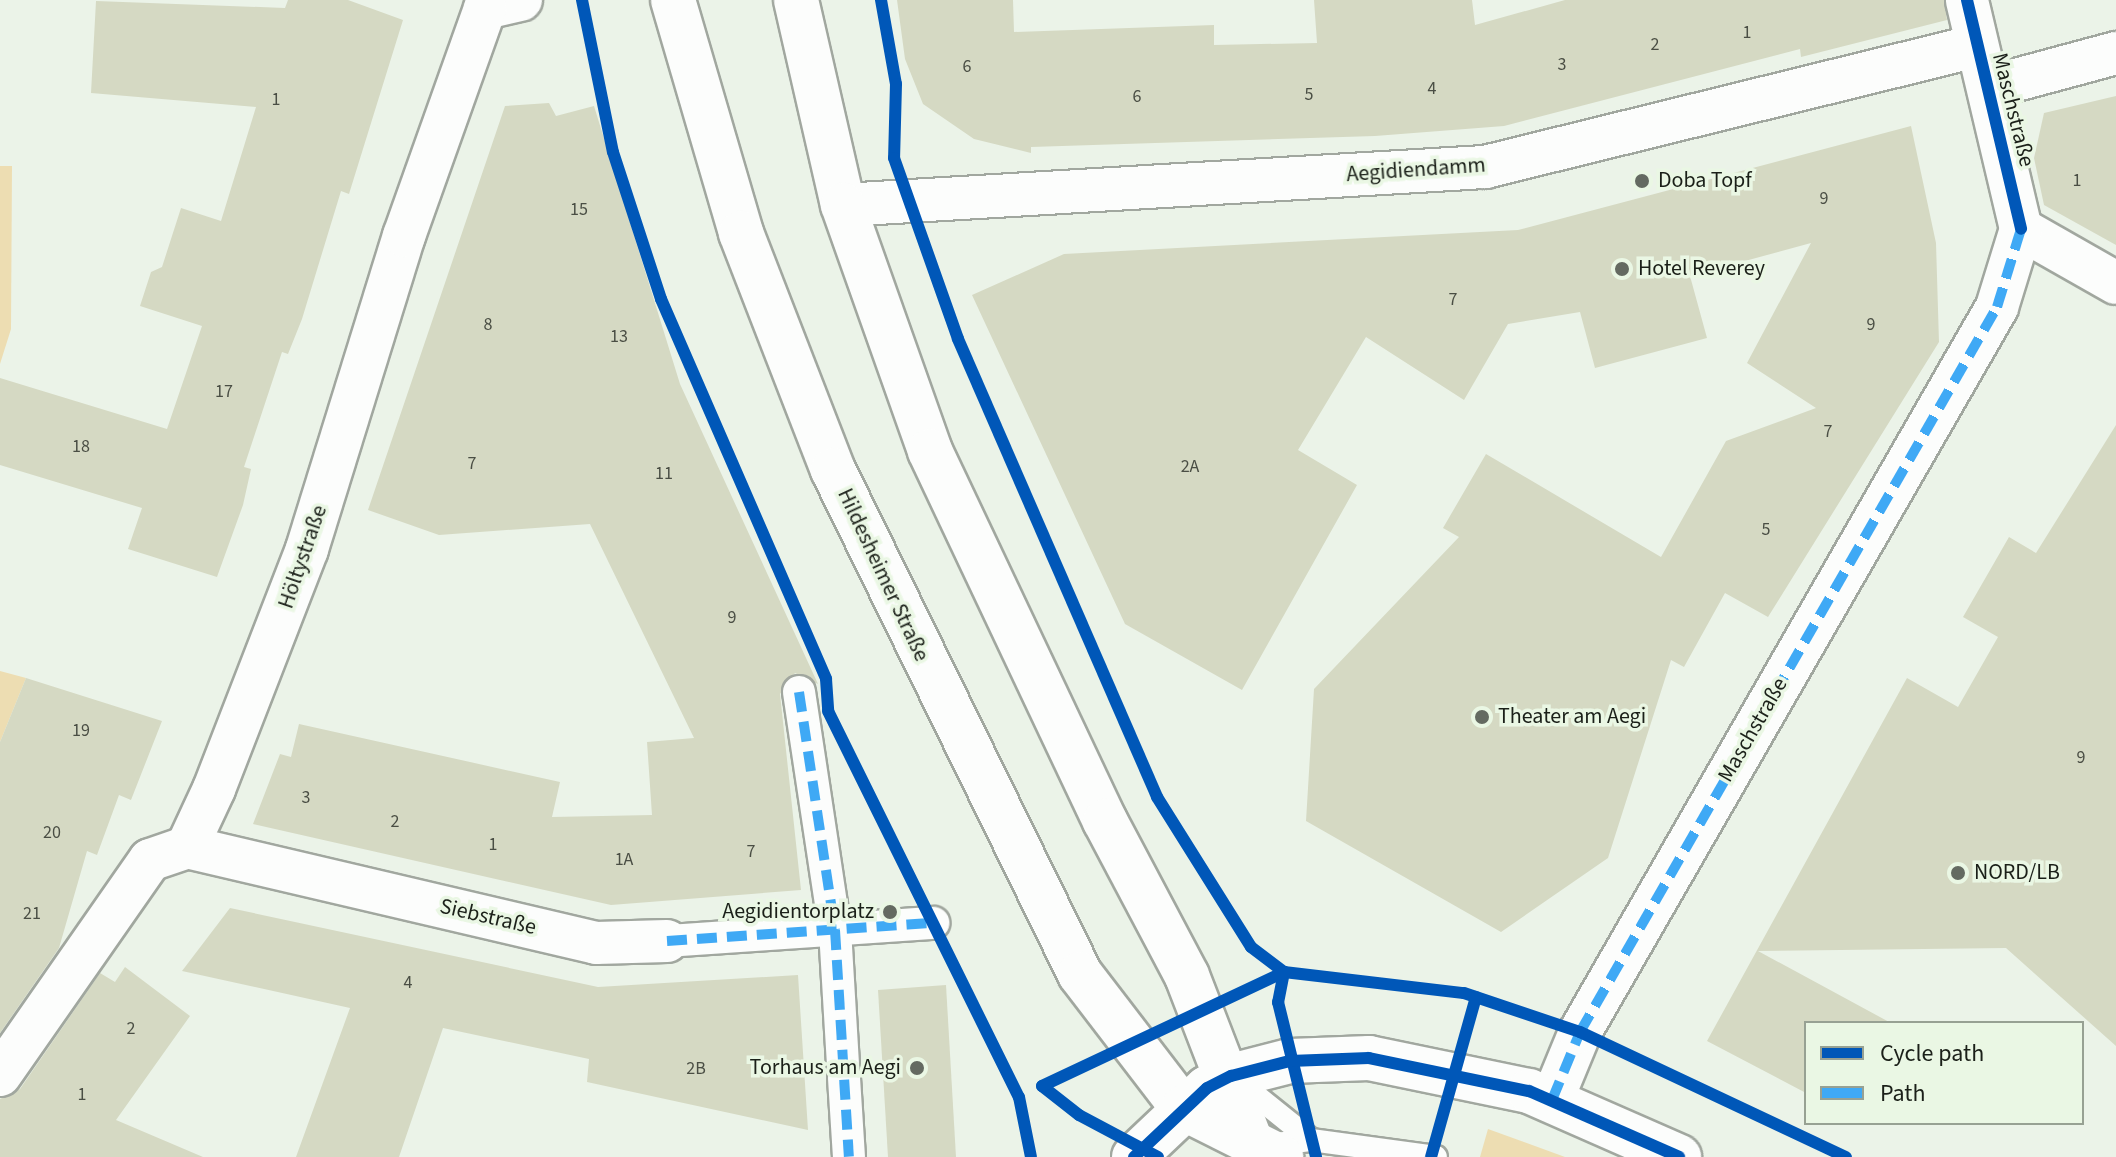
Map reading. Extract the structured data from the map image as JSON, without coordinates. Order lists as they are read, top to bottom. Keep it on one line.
{"streets":{"main road":["Hildesheimer Straße"],"street":["Maschstraße","Aegidiendamm","Höltystraße","Siebstraße"]},"crossings":[["Maschstraße","Aegidiendamm"],["Höltystraße","Siebstraße"]],"places":["Doba Topf","Hotel Reverey","Theater am Aegi","NORD/LB","Aegidientorplatz","Torhaus am Aegi"],"house_numbers":["1","2","3","6","4","5","6","1","1","9","15","7","8","9","13","17","7","18","7","2A","11","5","9","19","9","3","2","20","1","7","1A","21","4","2","2B","1"],"legend":["Cycle path","Path"]}
